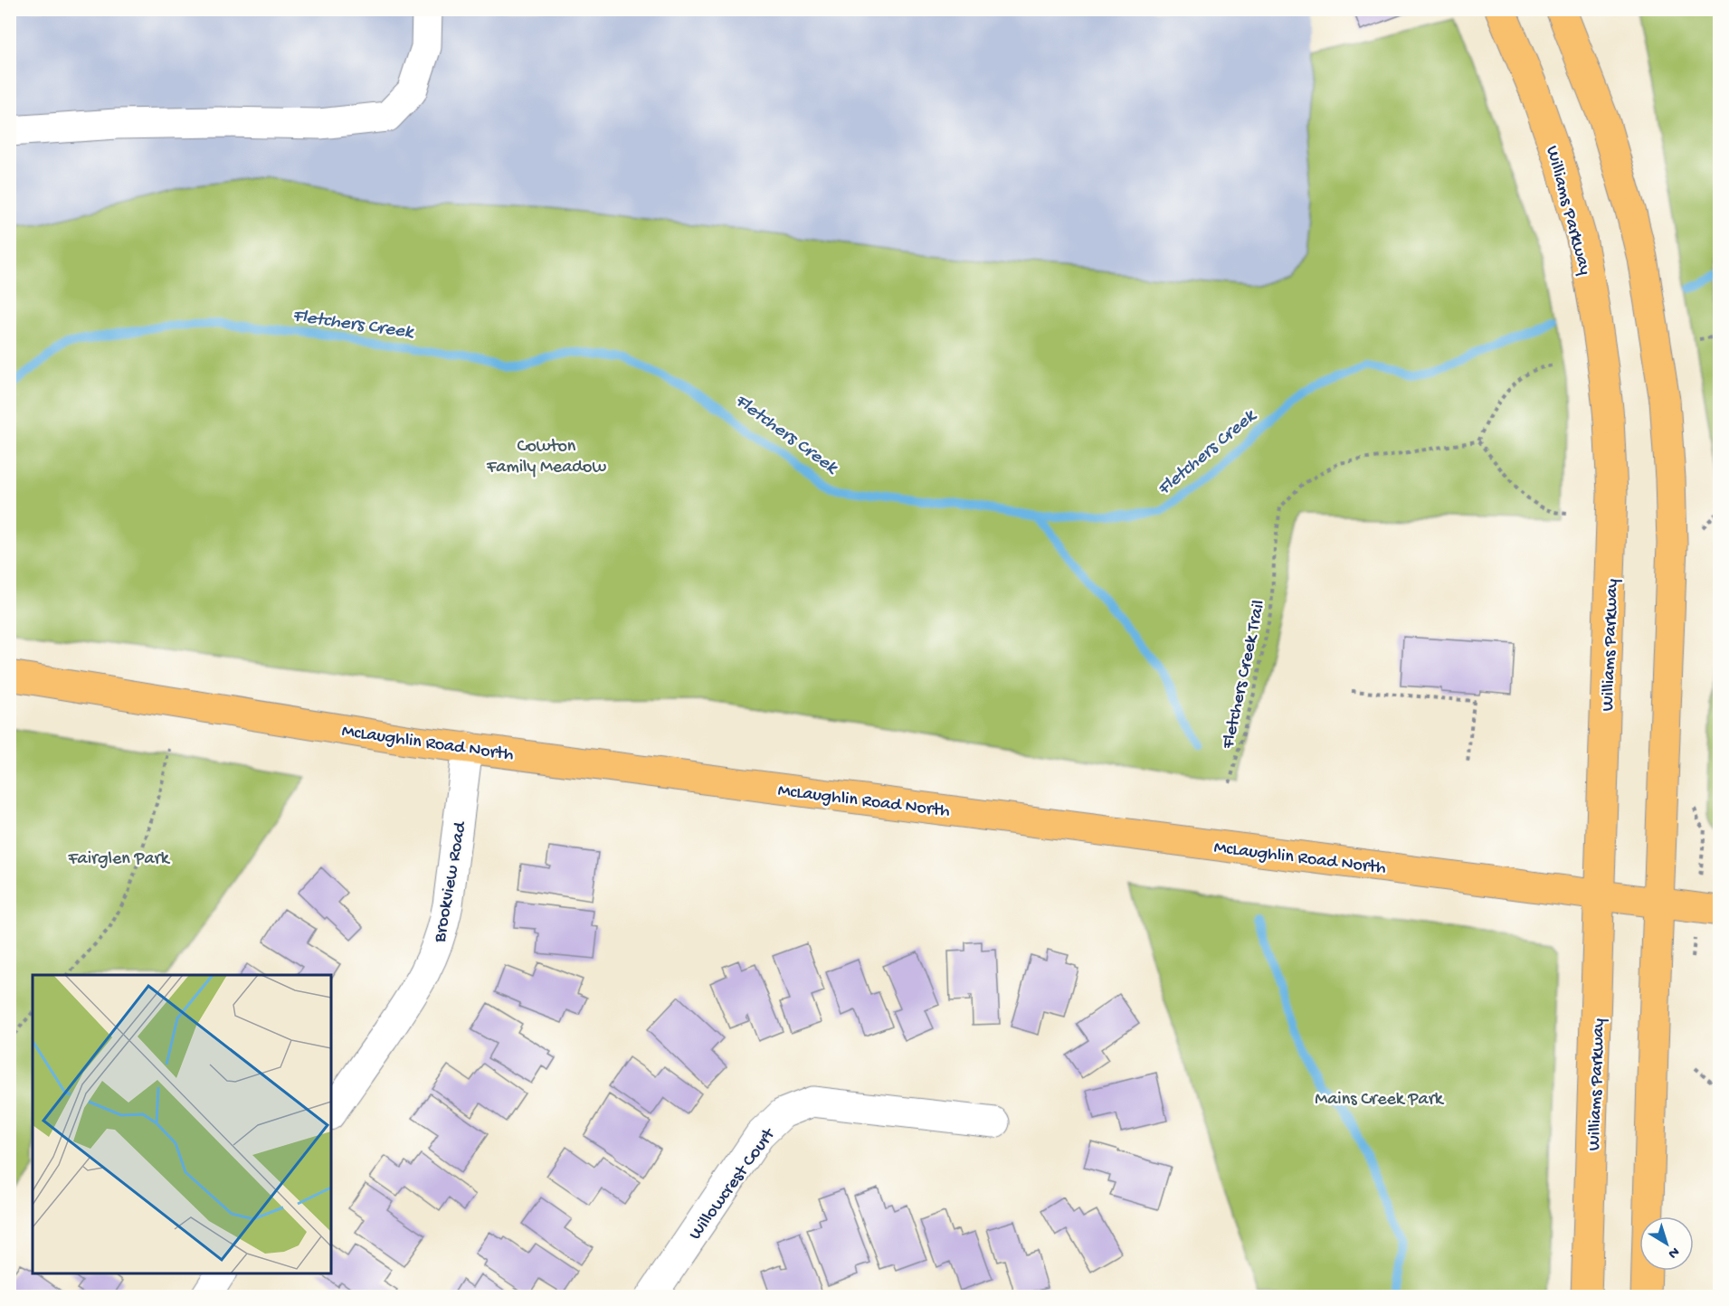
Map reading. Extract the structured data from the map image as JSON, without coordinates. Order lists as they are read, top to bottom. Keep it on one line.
{"streets":{"main road":["Williams Parkway","McLaughlin Road North"],"street":["Brookview Road","Willowcrest Court"],"path":["Fletchers Creek Trail"]},"crossings":[["Williams Parkway","McLaughlin Road North"],["McLaughlin Road North","Brookview Road"]],"water":["Fletchers Creek"],"parks":["Cowton Family Meadow","Fairglen Park","Mains Creek Park"],"north":"bottom right"}
